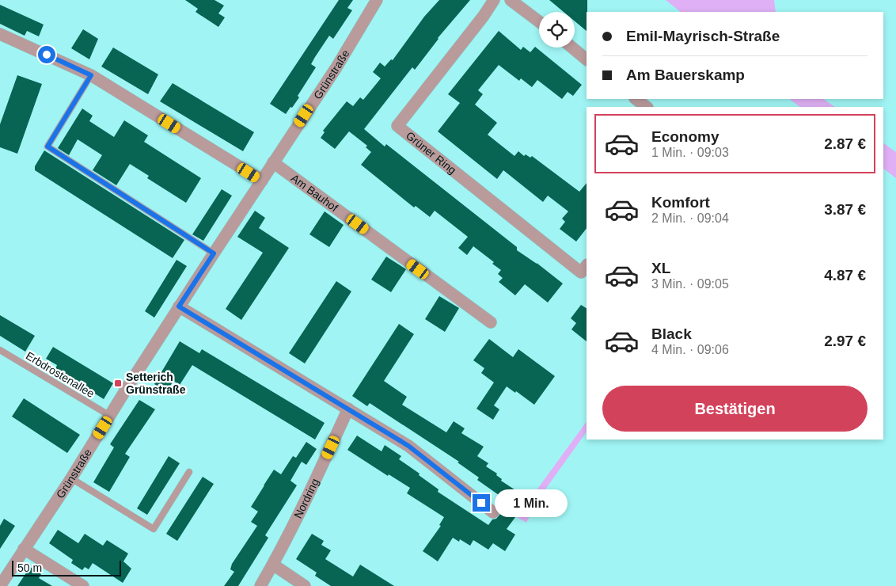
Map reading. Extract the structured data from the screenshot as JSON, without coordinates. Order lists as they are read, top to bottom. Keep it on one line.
{"streets":{"street":["Grünstraße","Grüner Ring","Am Bauhof","Nordring"],"lane":["Erbdrostenallee"]},"crossings":[["Grünstraße","Am Bauhof"],["Grünstraße","Erbdrostenallee"]],"places":{"transit":["Setterich Grünstraße"]},"scale_bar":"50 m","page":{"banner":["Emil-Mayrisch-Straße","Am Bauerskamp"],"list":[{"name":"Economy","note":"1 Min. · 09:03","value":"2.87 €"},{"name":"Komfort","note":"2 Min. · 09:04","value":"3.87 €"},{"name":"XL","note":"3 Min. · 09:05","value":"4.87 €"},{"name":"Black","note":"4 Min. · 09:06","value":"2.97 €"}],"buttons":"Bestätigen","bubble":"1 Min.","scale":"50 m"}}
